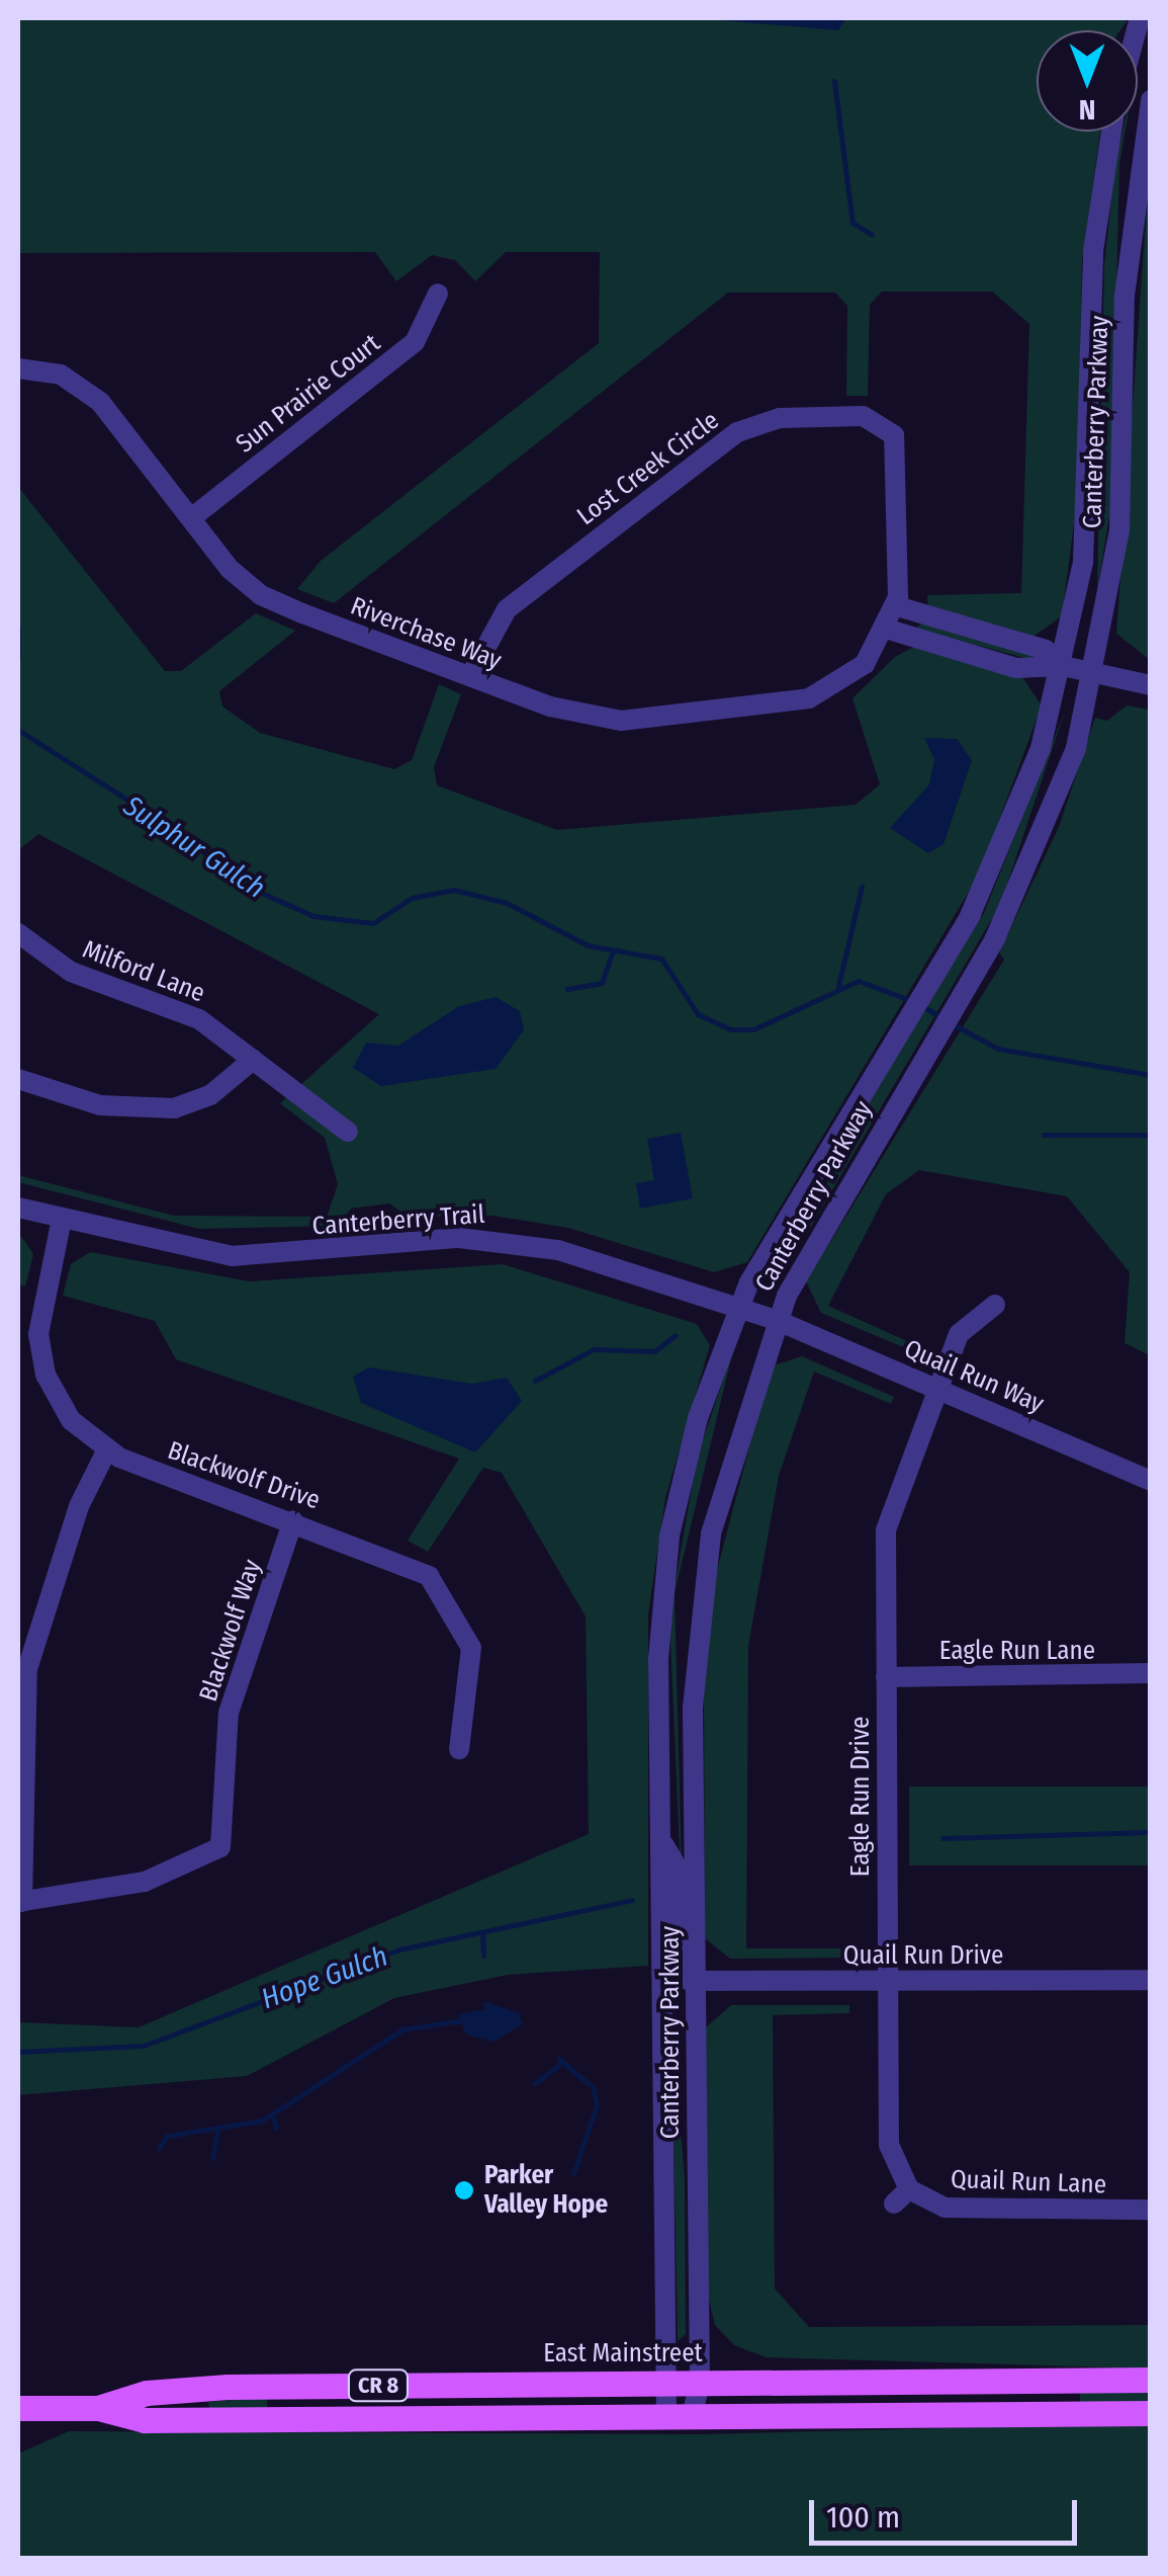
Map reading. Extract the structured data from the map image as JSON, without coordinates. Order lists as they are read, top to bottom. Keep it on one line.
{"streets":{"main road":["East Mainstreet","CR 8"],"street":["Sun Prairie Court","Canterberry Parkway","Lost Creek Circle","Riverchase Way","Milford Lane","Canterberry Trail","Quail Run Way","Blackwolf Drive","Blackwolf Way","Eagle Run Lane","Eagle Run Drive","Quail Run Drive","Quail Run Lane"]},"crossings":[["Sun Prairie Court","Riverchase Way"],["Canterberry Parkway","Canterberry Trail"],["Canterberry Parkway","Quail Run Way"],["Canterberry Parkway","Quail Run Drive"],["Canterberry Parkway","East Mainstreet"],["Lost Creek Circle","Riverchase Way"],["Canterberry Trail","Quail Run Way"],["Canterberry Trail","Blackwolf Drive"],["Quail Run Way","Eagle Run Drive"],["Blackwolf Drive","Blackwolf Way"],["Eagle Run Lane","Eagle Run Drive"],["Eagle Run Drive","Quail Run Drive"],["Eagle Run Drive","Quail Run Lane"]],"water":["Sulphur Gulch","Hope Gulch"],"places":["Parker Valley Hope"],"scale_bar":"100 m","north":"bottom"}
